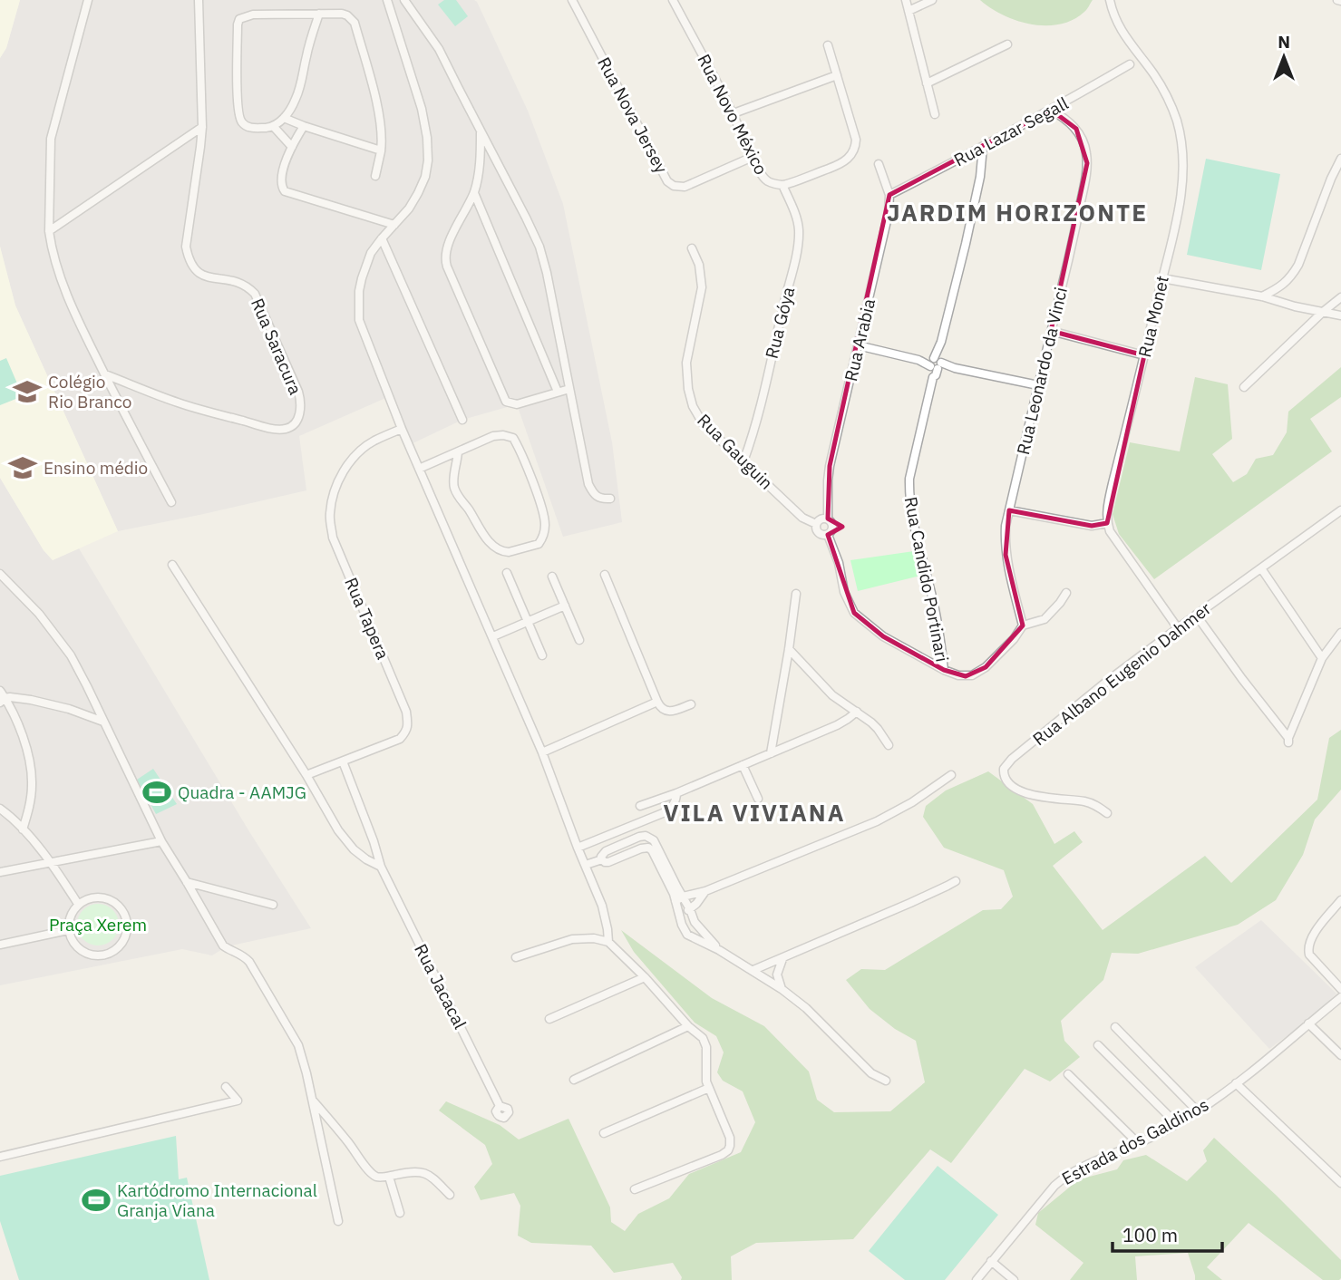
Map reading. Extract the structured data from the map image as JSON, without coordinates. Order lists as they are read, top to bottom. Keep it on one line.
{"streets":{"street":["Rua Novo México","Rua Nova Jersey","Rua Lazar Segall","Rua Monet","Rua Góya","Rua Arabia","Rua Saracura","Rua Leonardo da Vinci","Rua Gauguin","Rua Candido Portinari","Rua Tapera","Rua Albano Eugenio Dahmer","Rua Jacacal","Estrada dos Galdinos"]},"crossings":[["Rua Novo México","Rua Nova Jersey"],["Rua Novo México","Rua Góya"],["Rua Lazar Segall","Rua Arabia"],["Rua Lazar Segall","Rua Leonardo da Vinci"],["Rua Lazar Segall","Rua Candido Portinari"],["Rua Góya","Rua Gauguin"],["Rua Arabia","Rua Gauguin"],["Rua Arabia","Rua Candido Portinari"],["Rua Tapera","Rua Jacacal"]],"districts":["JARDIM HORIZONTE","VILA VIVIANA"],"parks":["Praça Xerem"],"places":{"school or university":["Colégio Rio Branco","Ensino médio"],"sports":["Quadra - AAMJG","Kartódromo Internacional Granja Viana"]},"scale_bar":"100 m","north":"top"}
